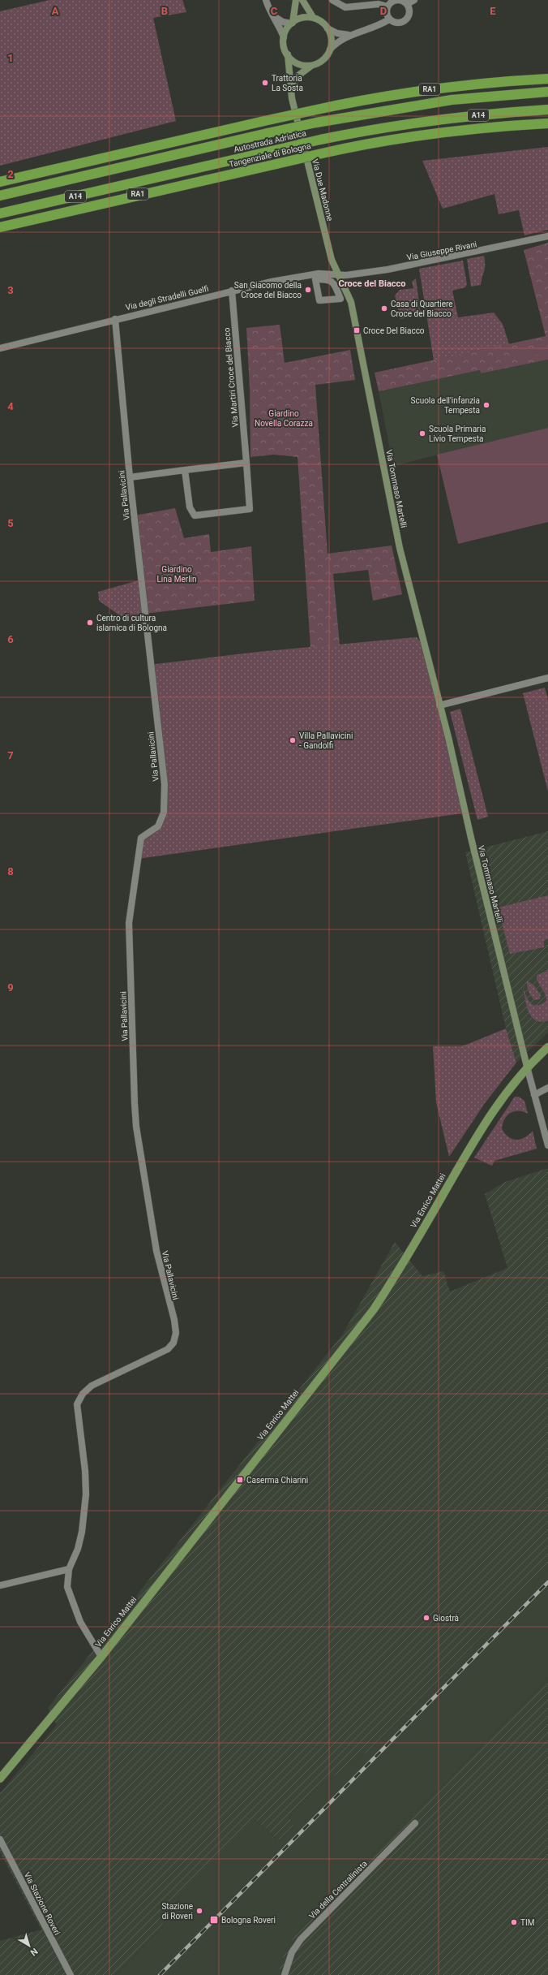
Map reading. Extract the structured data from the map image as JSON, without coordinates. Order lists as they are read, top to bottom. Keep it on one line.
{"streets":{"highway":["RA1","A14","Autostrada Adriatica","Tangenziale di Bologna"],"main road":["Via Due Madonne","Via Tommaso Martelli","Via Enrico Mattei"],"street":["Via Giuseppe Rivani","Via degli Stradelli Guelfi","Via Martiri Croce del Biacco","Via Pallavicini","Via della Centralinista","Via Stazione Roveri"]},"crossings":[["Via Due Madonne","Via Giuseppe Rivani"],["Via Due Madonne","Via degli Stradelli Guelfi"],["Via Due Madonne","Via Tommaso Martelli"],["Via Giuseppe Rivani","Via degli Stradelli Guelfi"],["Via Giuseppe Rivani","Via Tommaso Martelli"],["Via degli Stradelli Guelfi","Via Martiri Croce del Biacco"],["Via degli Stradelli Guelfi","Via Tommaso Martelli"],["Via degli Stradelli Guelfi","Via Pallavicini"],["Via Tommaso Martelli","Via Enrico Mattei"],["Via Pallavicini","Via Enrico Mattei"]],"districts":["Croce del Biacco"],"parks":["Giardino Novella Corazza","Giardino Lina Merlin"],"places":{"other":["Trattoria La Sosta","San Giacomo della Croce del Biacco","Casa di Quartiere Croce del Biacco","Scuola dell'infanzia Tempesta","Scuola Primaria Livio Tempesta","Centro di cultura islamica di Bologna","Villa Pallavicini - Gandolfi","Giostrà","Stazione di Roveri","TIM"],"transit":["Croce Del Biacco","Caserma Chiarini","Bologna Roveri"]},"north":"bottom right","grid":{"columns":["A","B","C","D","E"],"rows":["1","2","3","4","5","6","7","8","9"]}}
